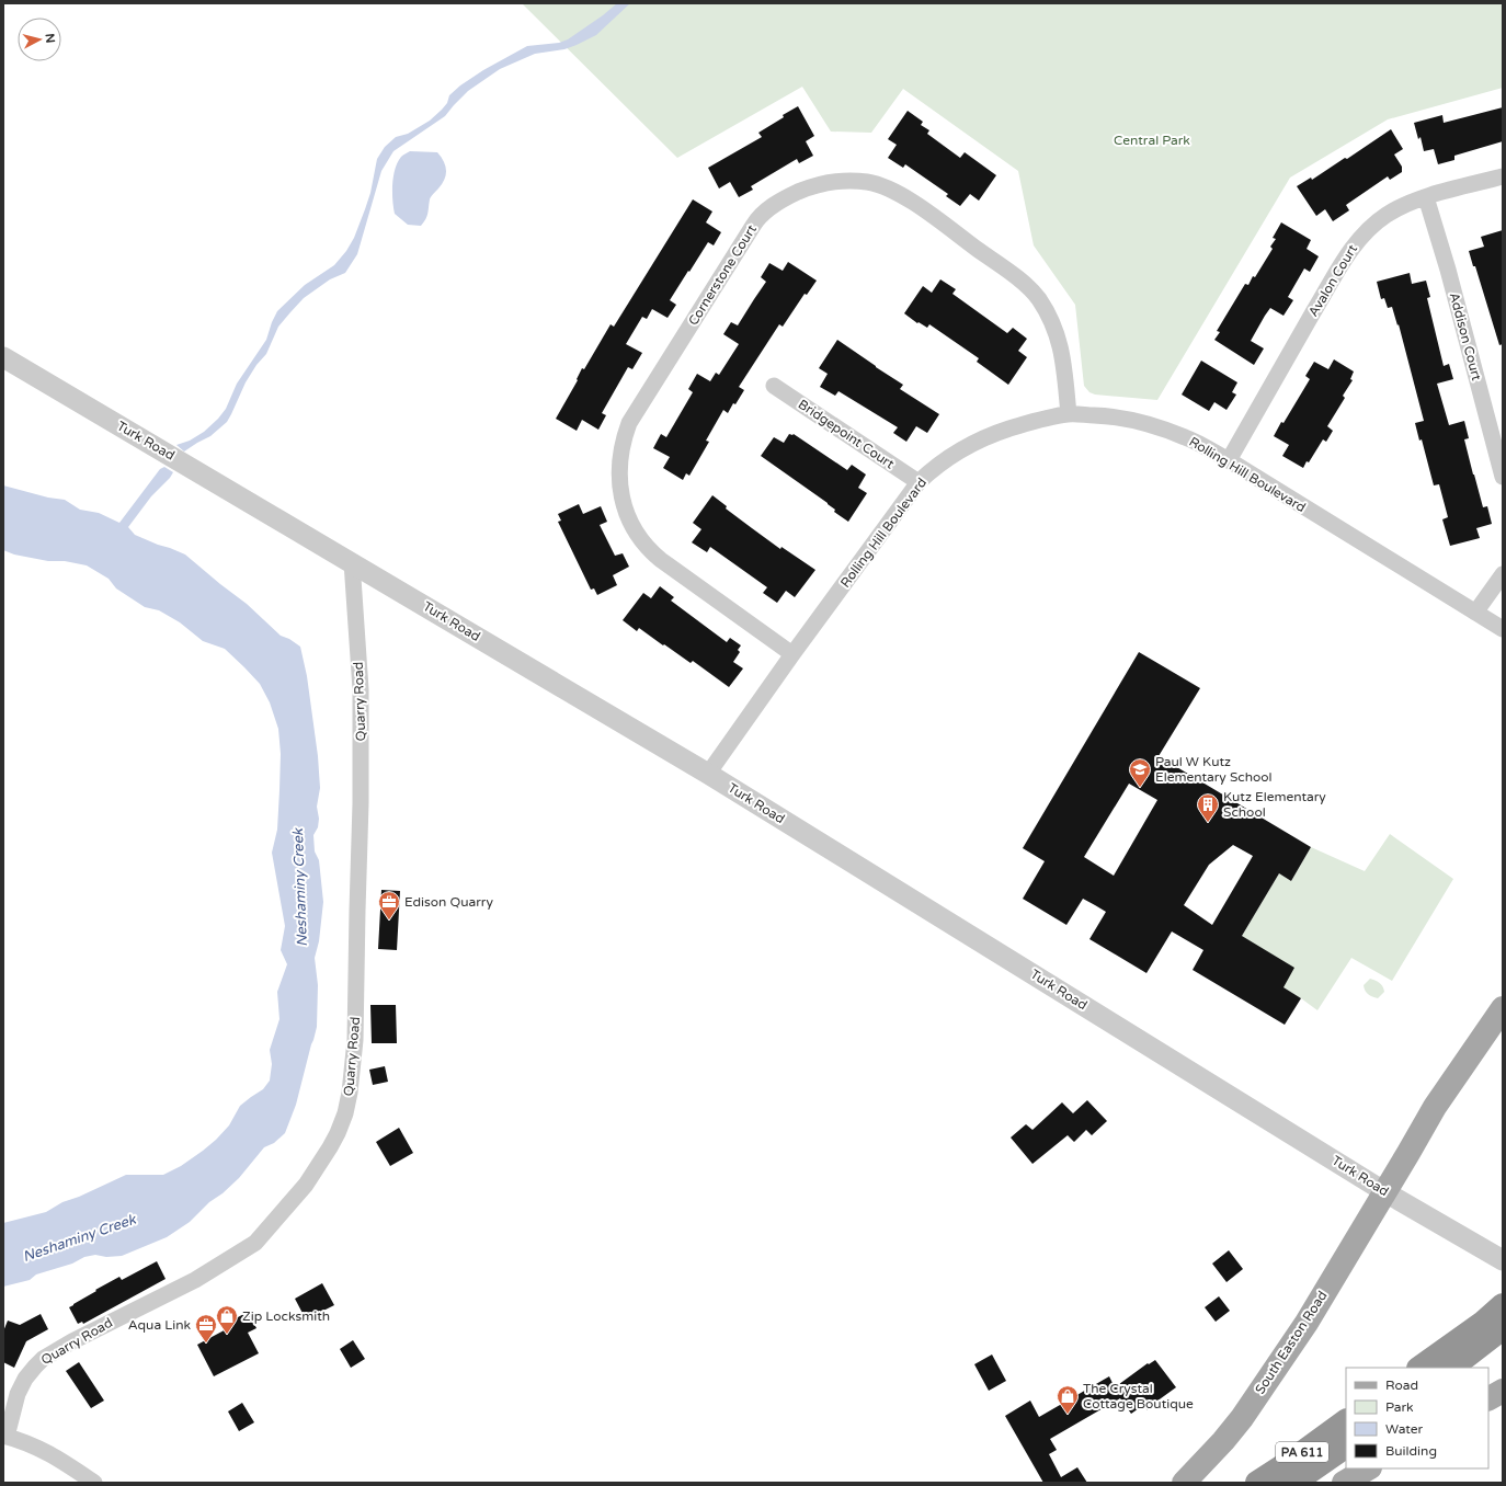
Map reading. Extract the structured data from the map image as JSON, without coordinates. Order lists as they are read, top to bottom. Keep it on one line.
{"streets":{"highway":["PA 611"],"main road":["South Easton Road"],"street":["Cornerstone Court","Avalon Court","Addison Court","Bridgepoint Court","Turk Road","Rolling Hill Boulevard","Quarry Road"]},"crossings":[["Cornerstone Court","Rolling Hill Boulevard"],["Avalon Court","Addison Court"],["Avalon Court","Rolling Hill Boulevard"],["Bridgepoint Court","Rolling Hill Boulevard"],["Turk Road","Rolling Hill Boulevard"],["Turk Road","Quarry Road"],["Turk Road","South Easton Road"]],"water":["Neshaminy Creek"],"parks":["Central Park"],"places":{"school or university":["Paul W Kutz Elementary School"],"building":["Kutz Elementary School"],"office":["Edison Quarry","Aqua Link"],"shop":["Zip Locksmith","The Crystal Cottage Boutique"]},"legend":["Road","Park","Water","Building"],"north":"right"}
